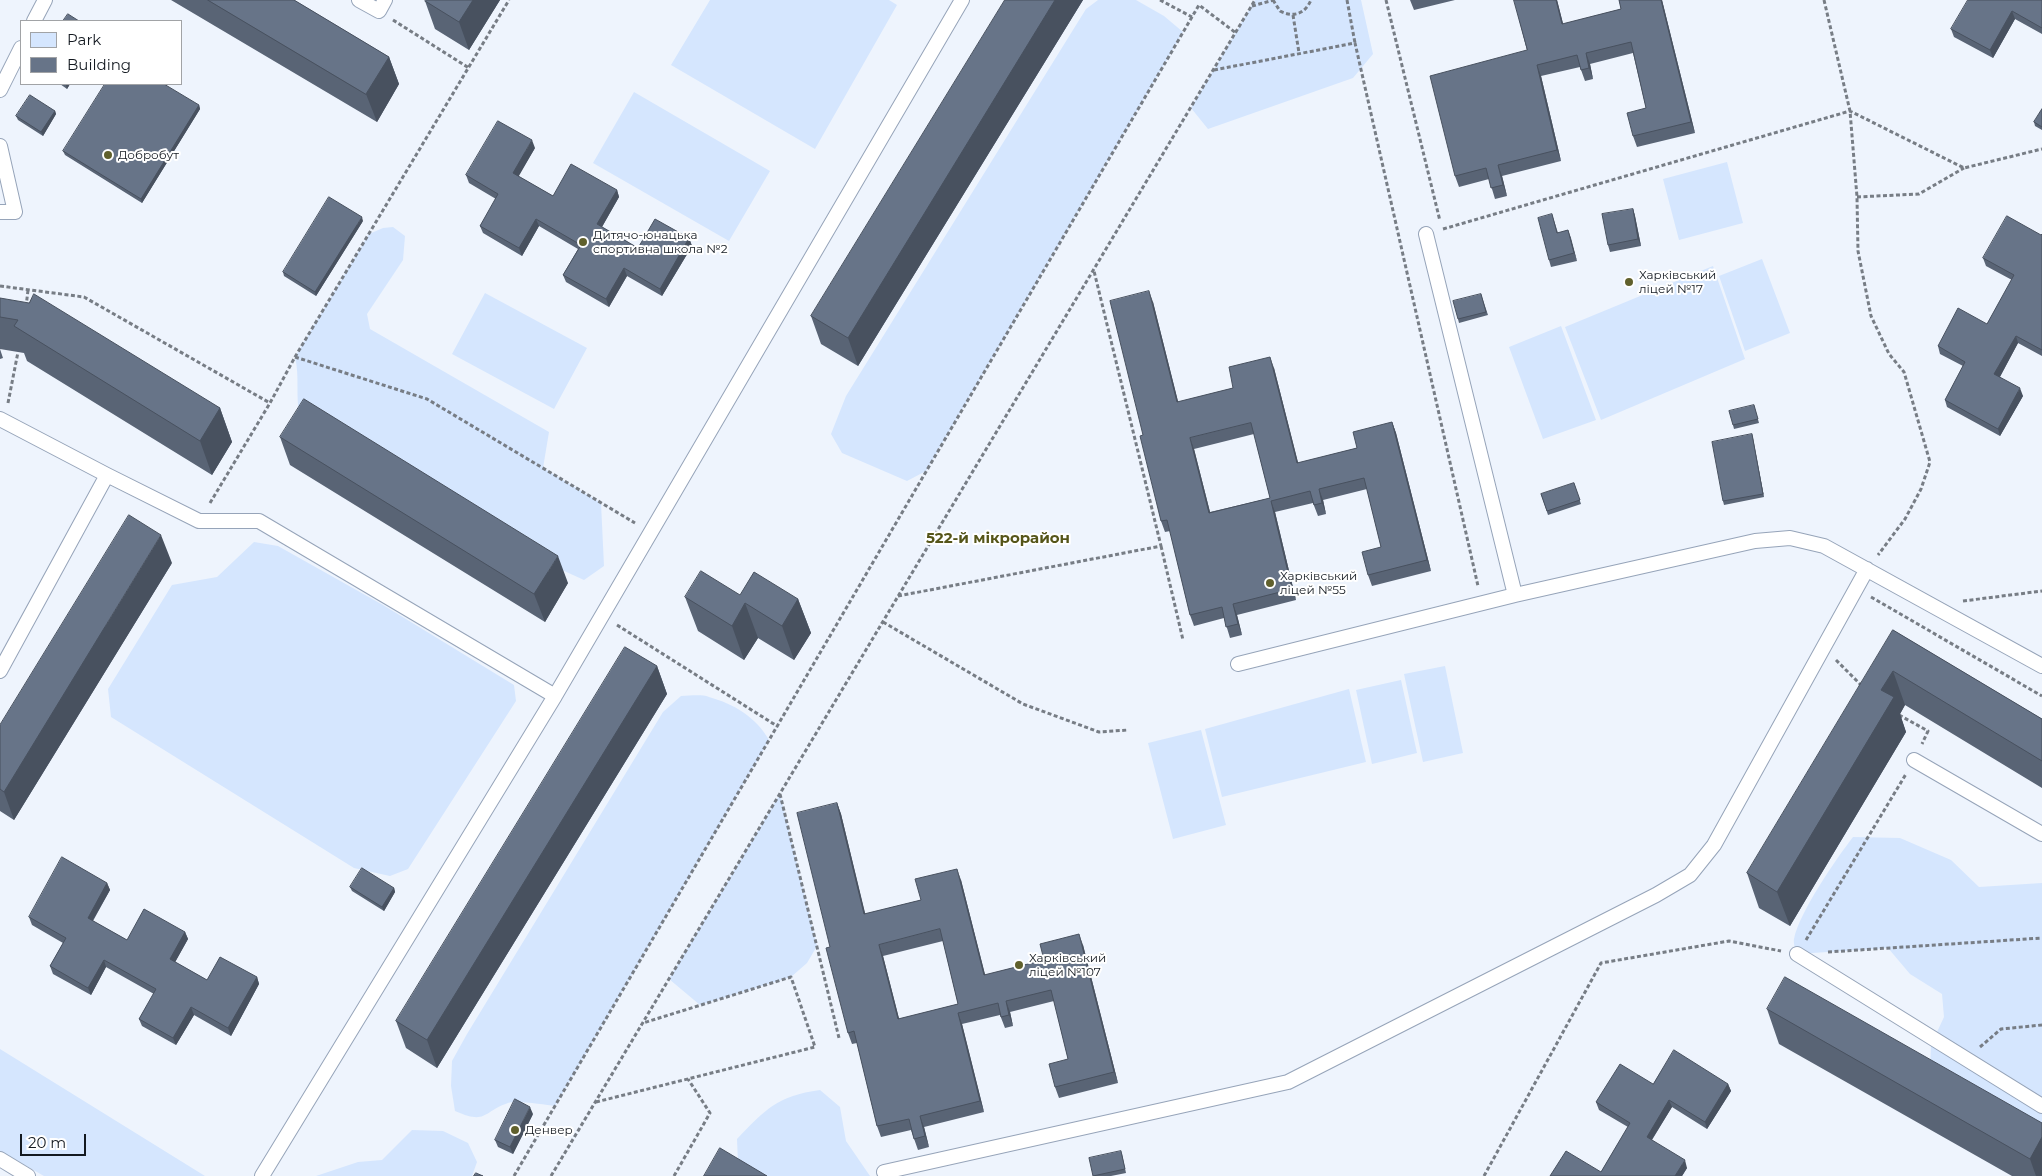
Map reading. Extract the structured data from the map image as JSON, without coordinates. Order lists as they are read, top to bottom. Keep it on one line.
{"districts":["522-й мікрорайон"],"places":["Добробут","Дитячо-юнацька спортивна школа №2","Харківський ліцей №17","Харківський ліцей №55","Харківський ліцей №107","Денвер"],"legend":["Park","Building"],"scale_bar":"20 m"}
